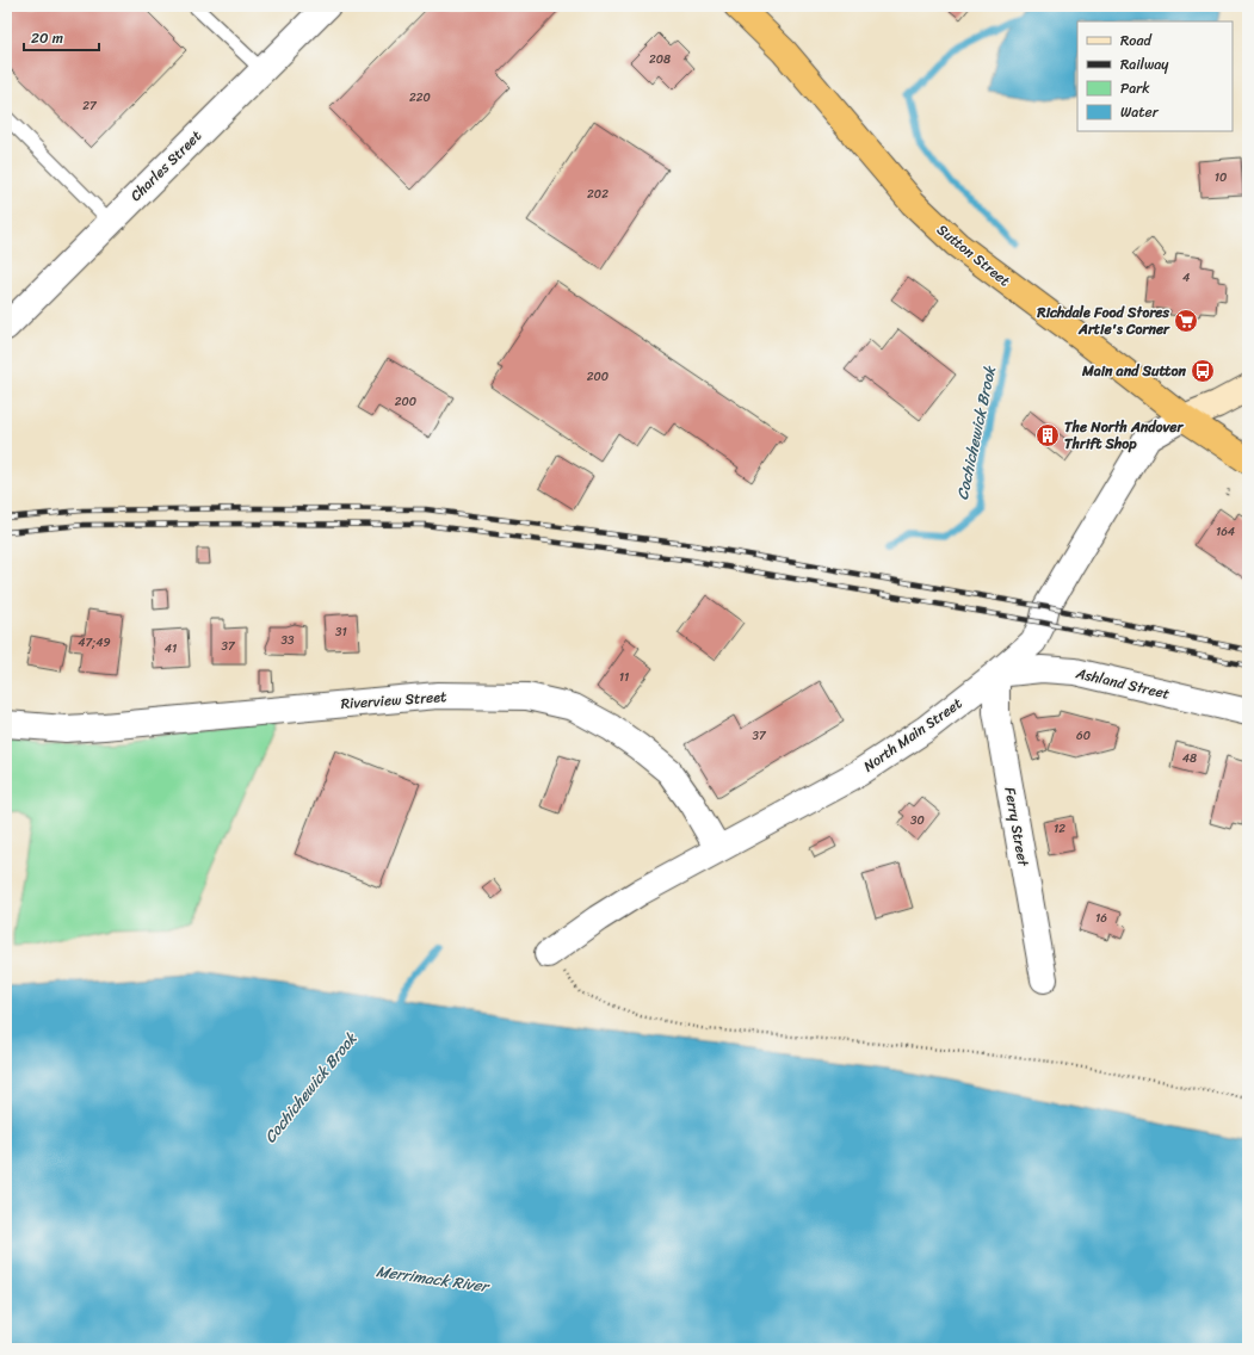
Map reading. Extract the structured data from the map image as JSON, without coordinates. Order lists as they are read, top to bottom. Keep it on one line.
{"streets":{"highway":["Sutton Street"],"street":["Charles Street","Ashland Street","Riverview Street","North Main Street","Ferry Street"]},"crossings":[["Sutton Street","North Main Street"],["Ashland Street","North Main Street"],["Ashland Street","Ferry Street"],["Riverview Street","North Main Street"],["North Main Street","Ferry Street"]],"water":["Cochichewick Brook","Merrimack River"],"places":{"supermarket":["Richdale Food Stores Artie's Corner"],"bus stop":["Main and Sutton"],"building":["The North Andover Thrift Shop"]},"house_numbers":["208","220","27","10","202","4","200","200","164","31","33","47;49","37","41","11","37","60","48","30","12","16"],"legend":["Road","Railway","Park","Water"],"scale_bar":"20 m"}
